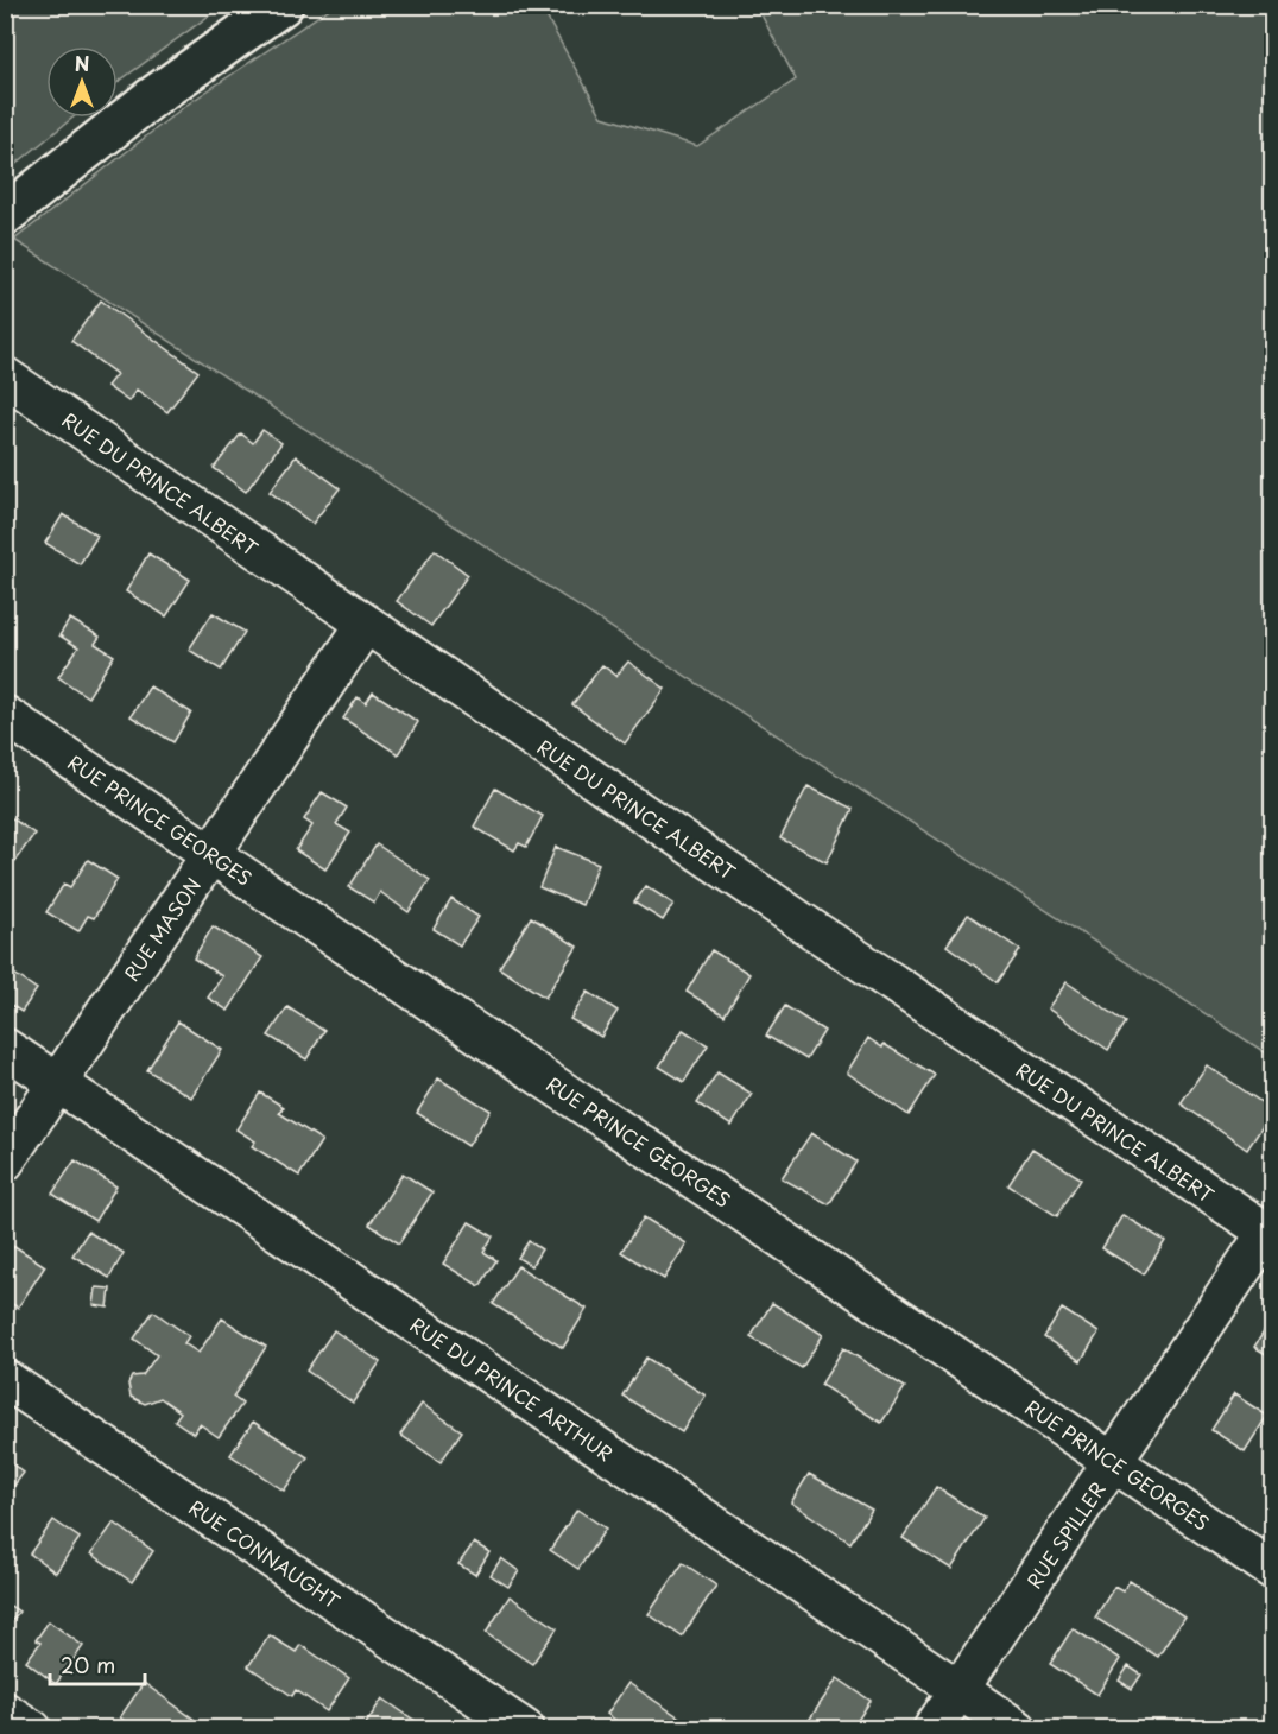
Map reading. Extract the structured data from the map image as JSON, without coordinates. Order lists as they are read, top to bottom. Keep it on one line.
{"streets":{"street":["RUE DU PRINCE ALBERT","RUE PRINCE GEORGES","RUE MASON","RUE DU PRINCE ARTHUR","RUE SPILLER","RUE CONNAUGHT"]},"crossings":[["RUE DU PRINCE ALBERT","RUE MASON"],["RUE DU PRINCE ALBERT","RUE SPILLER"],["RUE PRINCE GEORGES","RUE MASON"],["RUE PRINCE GEORGES","RUE SPILLER"],["RUE MASON","RUE DU PRINCE ARTHUR"],["RUE DU PRINCE ARTHUR","RUE SPILLER"]],"scale_bar":"20 m","north":"top"}
